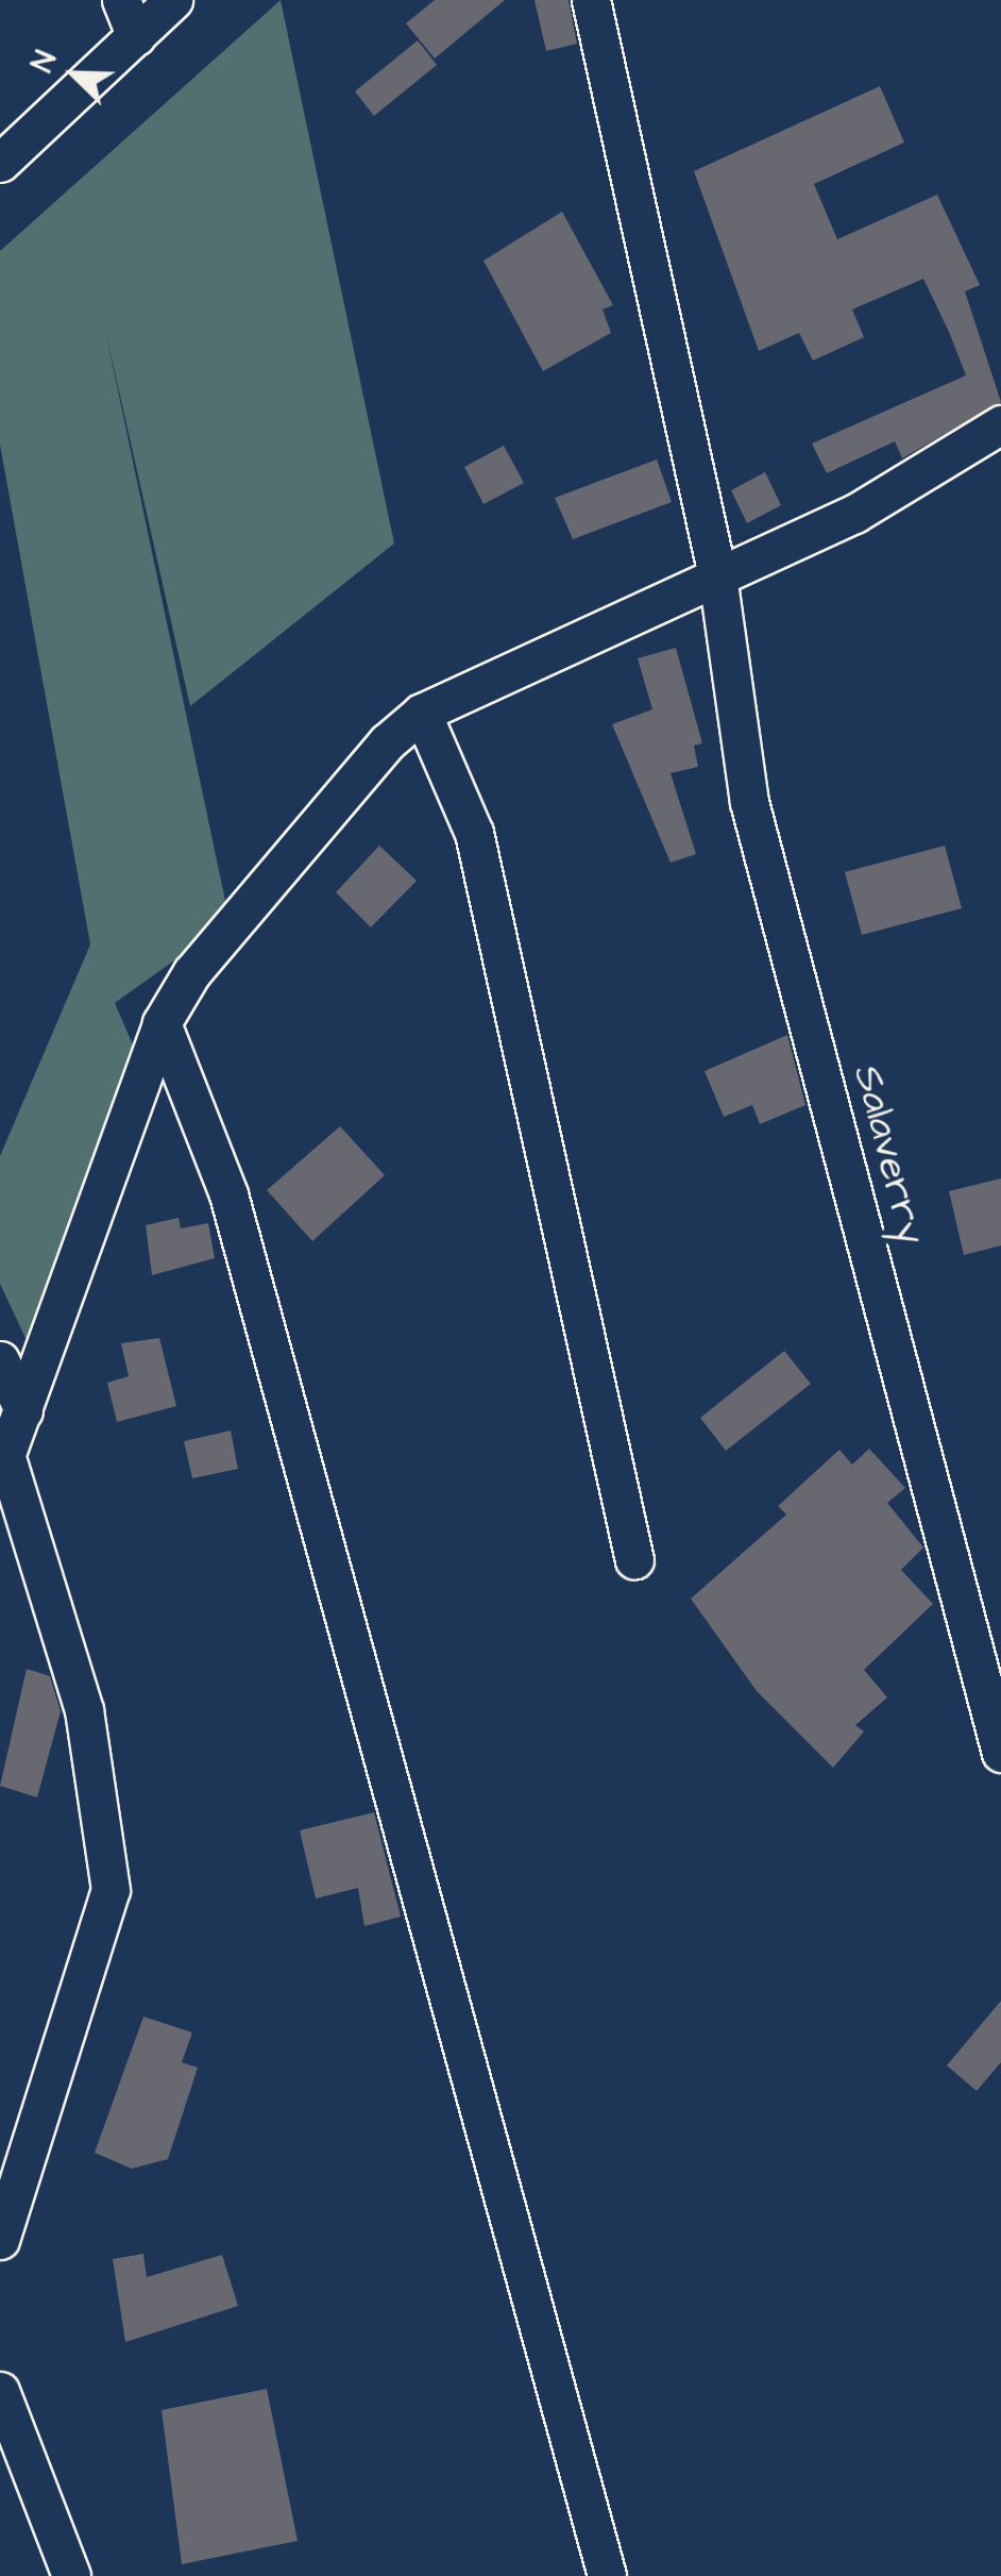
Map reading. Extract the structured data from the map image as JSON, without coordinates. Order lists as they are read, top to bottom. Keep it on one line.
{"streets":{"street":["Salaverry"]},"north":"top left"}
